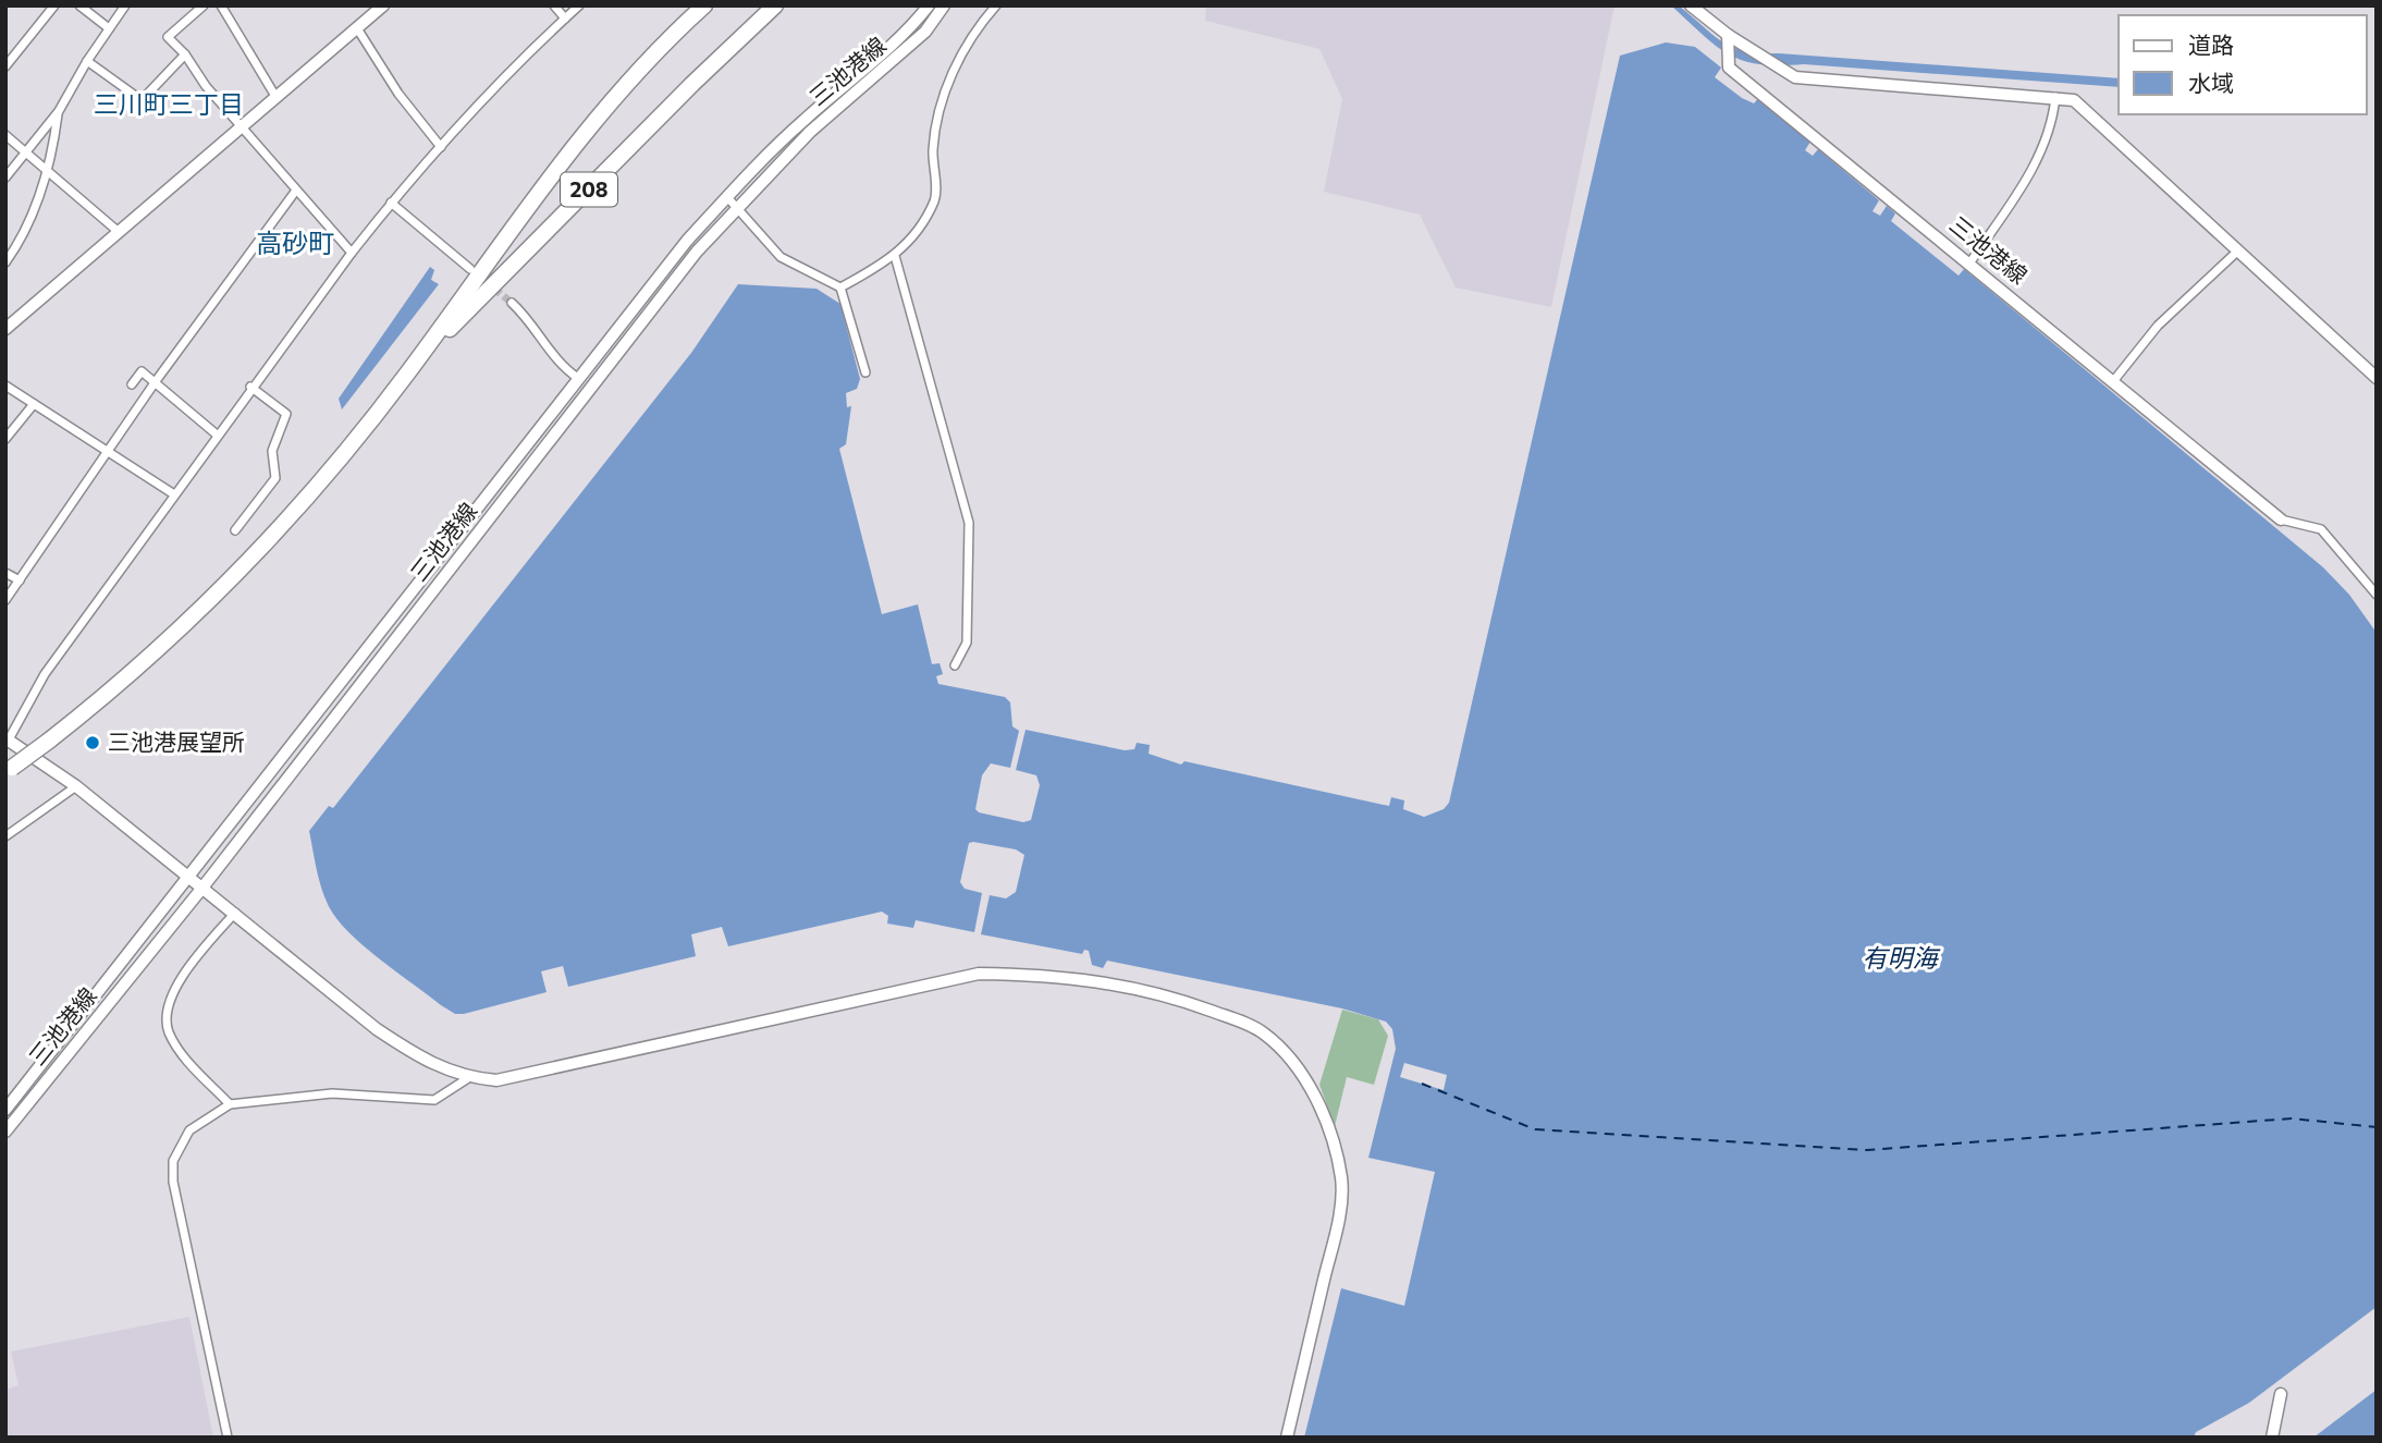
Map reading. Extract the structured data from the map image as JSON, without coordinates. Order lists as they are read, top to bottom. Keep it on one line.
{"streets":{"highway":["208"],"main road":["三池港線"]},"districts":["三川町三丁目","高砂町"],"water":["有明海"],"places":["三池港展望所"],"legend":["道路","水域"]}
